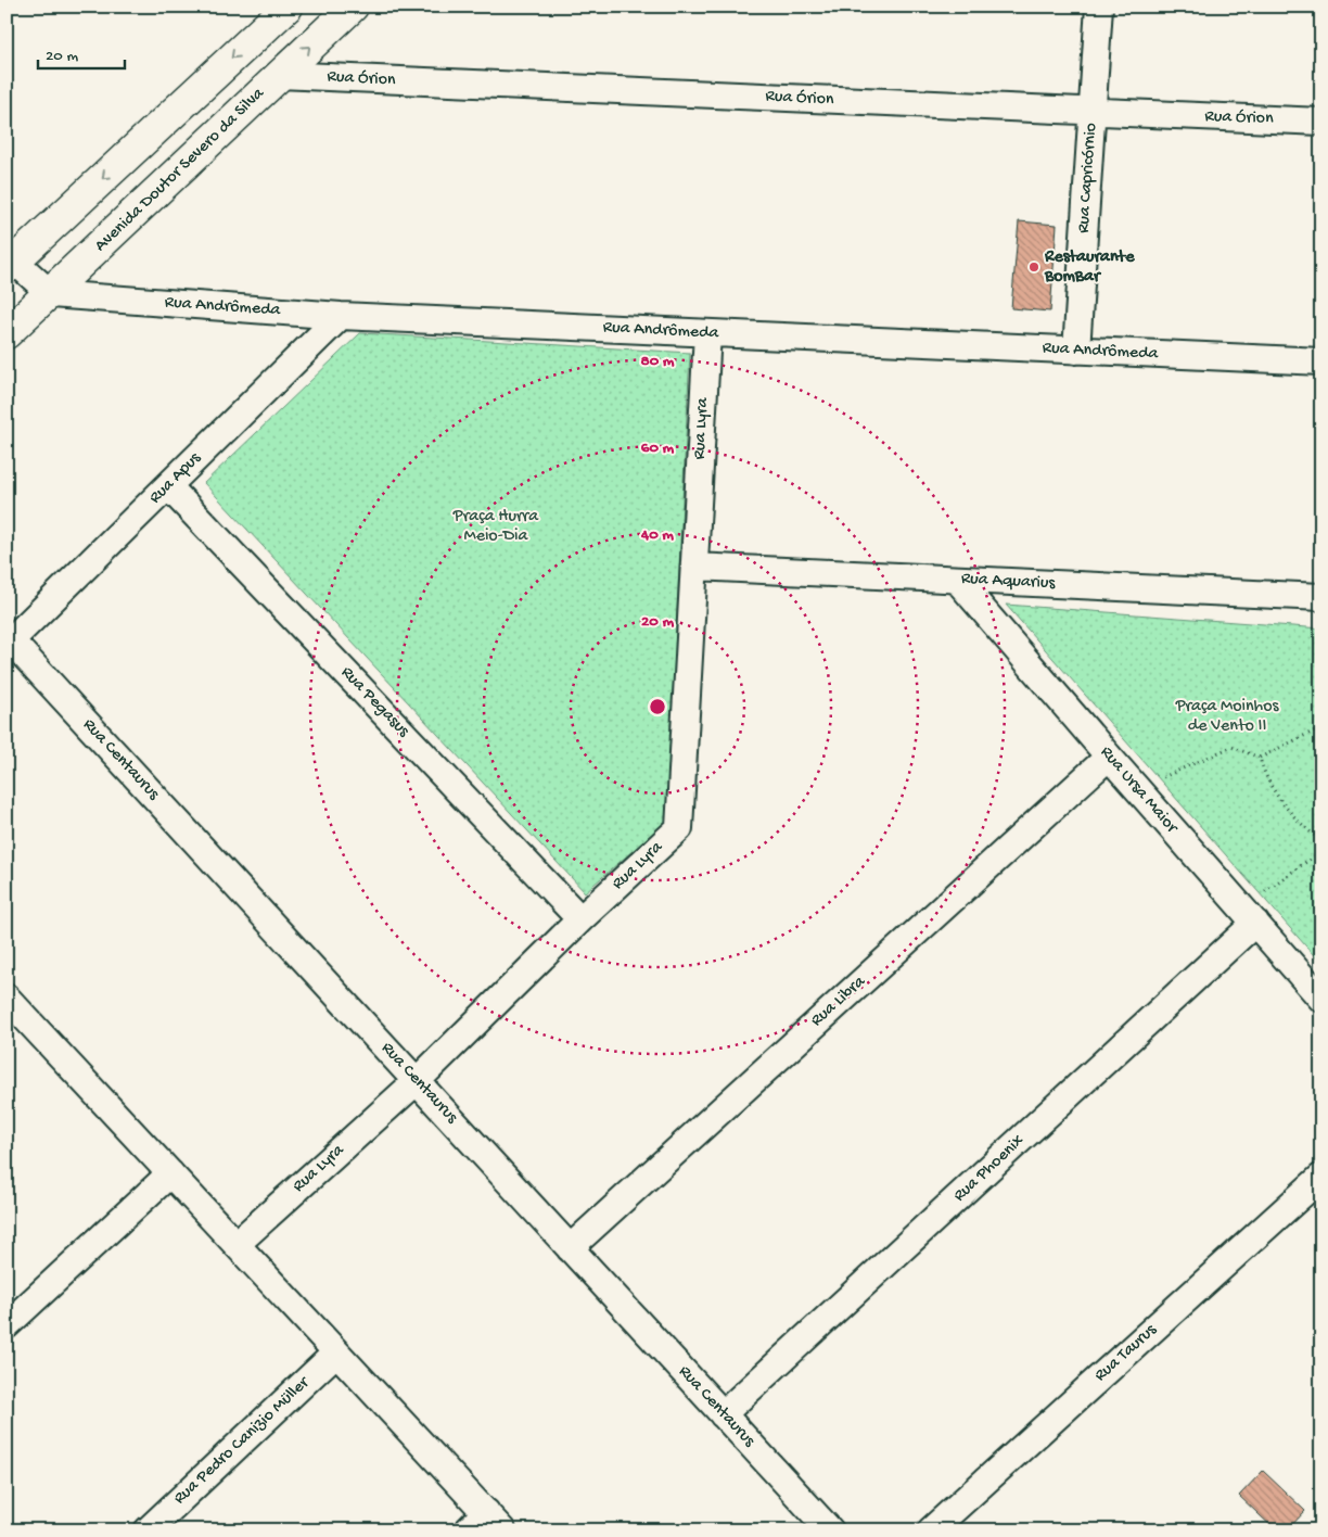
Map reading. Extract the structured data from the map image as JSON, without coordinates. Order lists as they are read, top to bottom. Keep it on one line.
{"streets":{"street":["Rua Órion","Avenida Doutor Severo da Silva","Rua Capricórnio","Rua Andrômeda","Rua Lyra","Rua Apus","Rua Aquarius","Rua Pegasus","Rua Centaurus","Rua Ursa Maior","Rua Libra","Rua Phoenix","Rua Taurus","Rua Pedro Canizio Müller"]},"crossings":[["Rua Órion","Avenida Doutor Severo da Silva"],["Rua Órion","Rua Capricórnio"],["Avenida Doutor Severo da Silva","Rua Andrômeda"],["Rua Capricórnio","Rua Andrômeda"],["Rua Andrômeda","Rua Lyra"],["Rua Andrômeda","Rua Apus"],["Rua Lyra","Rua Aquarius"],["Rua Lyra","Rua Pegasus"],["Rua Lyra","Rua Centaurus"],["Rua Apus","Rua Pegasus"],["Rua Apus","Rua Centaurus"],["Rua Aquarius","Rua Ursa Maior"],["Rua Centaurus","Rua Libra"],["Rua Centaurus","Rua Phoenix"],["Rua Ursa Maior","Rua Libra"],["Rua Ursa Maior","Rua Phoenix"]],"parks":["Praça Hurra Meio-Dia","Praça Moinhos de Vento II"],"places":["Restaurante BomBar"],"scale_bar":"20 m","rings":["80 m","60 m","40 m","20 m"]}
